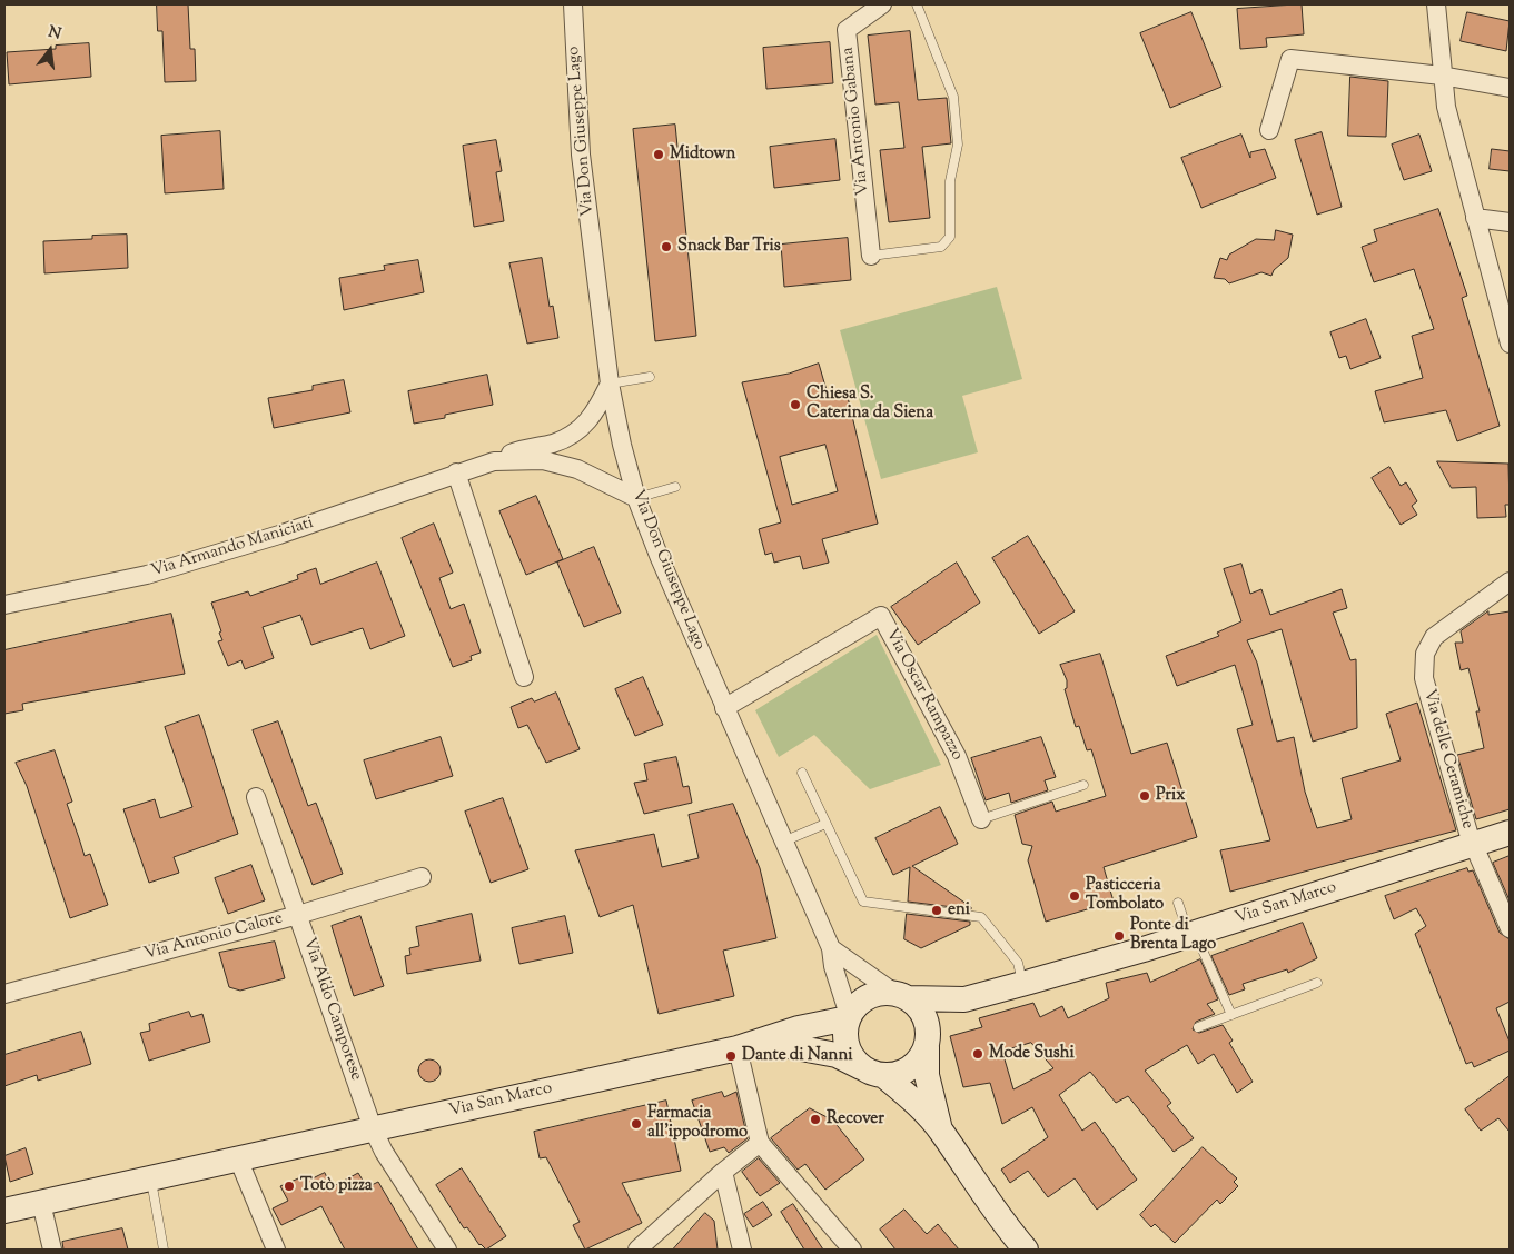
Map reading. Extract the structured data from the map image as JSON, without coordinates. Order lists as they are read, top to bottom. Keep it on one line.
{"streets":{"main road":["Via San Marco"],"street":["Via Antonio Gabana","Via Don Giuseppe Lago","Via Armando Maniciati","Via Oscar Rampazzo","Via delle Ceramiche","Via Antonio Calore","Via Aldo Camporese"]},"crossings":[["Via Don Giuseppe Lago","Via Armando Maniciati"],["Via Don Giuseppe Lago","Via Oscar Rampazzo"],["Via Don Giuseppe Lago","Via San Marco"],["Via delle Ceramiche","Via San Marco"],["Via San Marco","Via Aldo Camporese"],["Via Antonio Calore","Via Aldo Camporese"]],"places":["Midtown","Snack Bar Tris","Chiesa S. Caterina da Siena","Prix","Pasticceria Tombolato","eni","Ponte di Brenta Lago","Mode Sushi","Dante di Nanni","Recover","Farmacia all'ippodromo","Totò pizza"],"north":"top"}
